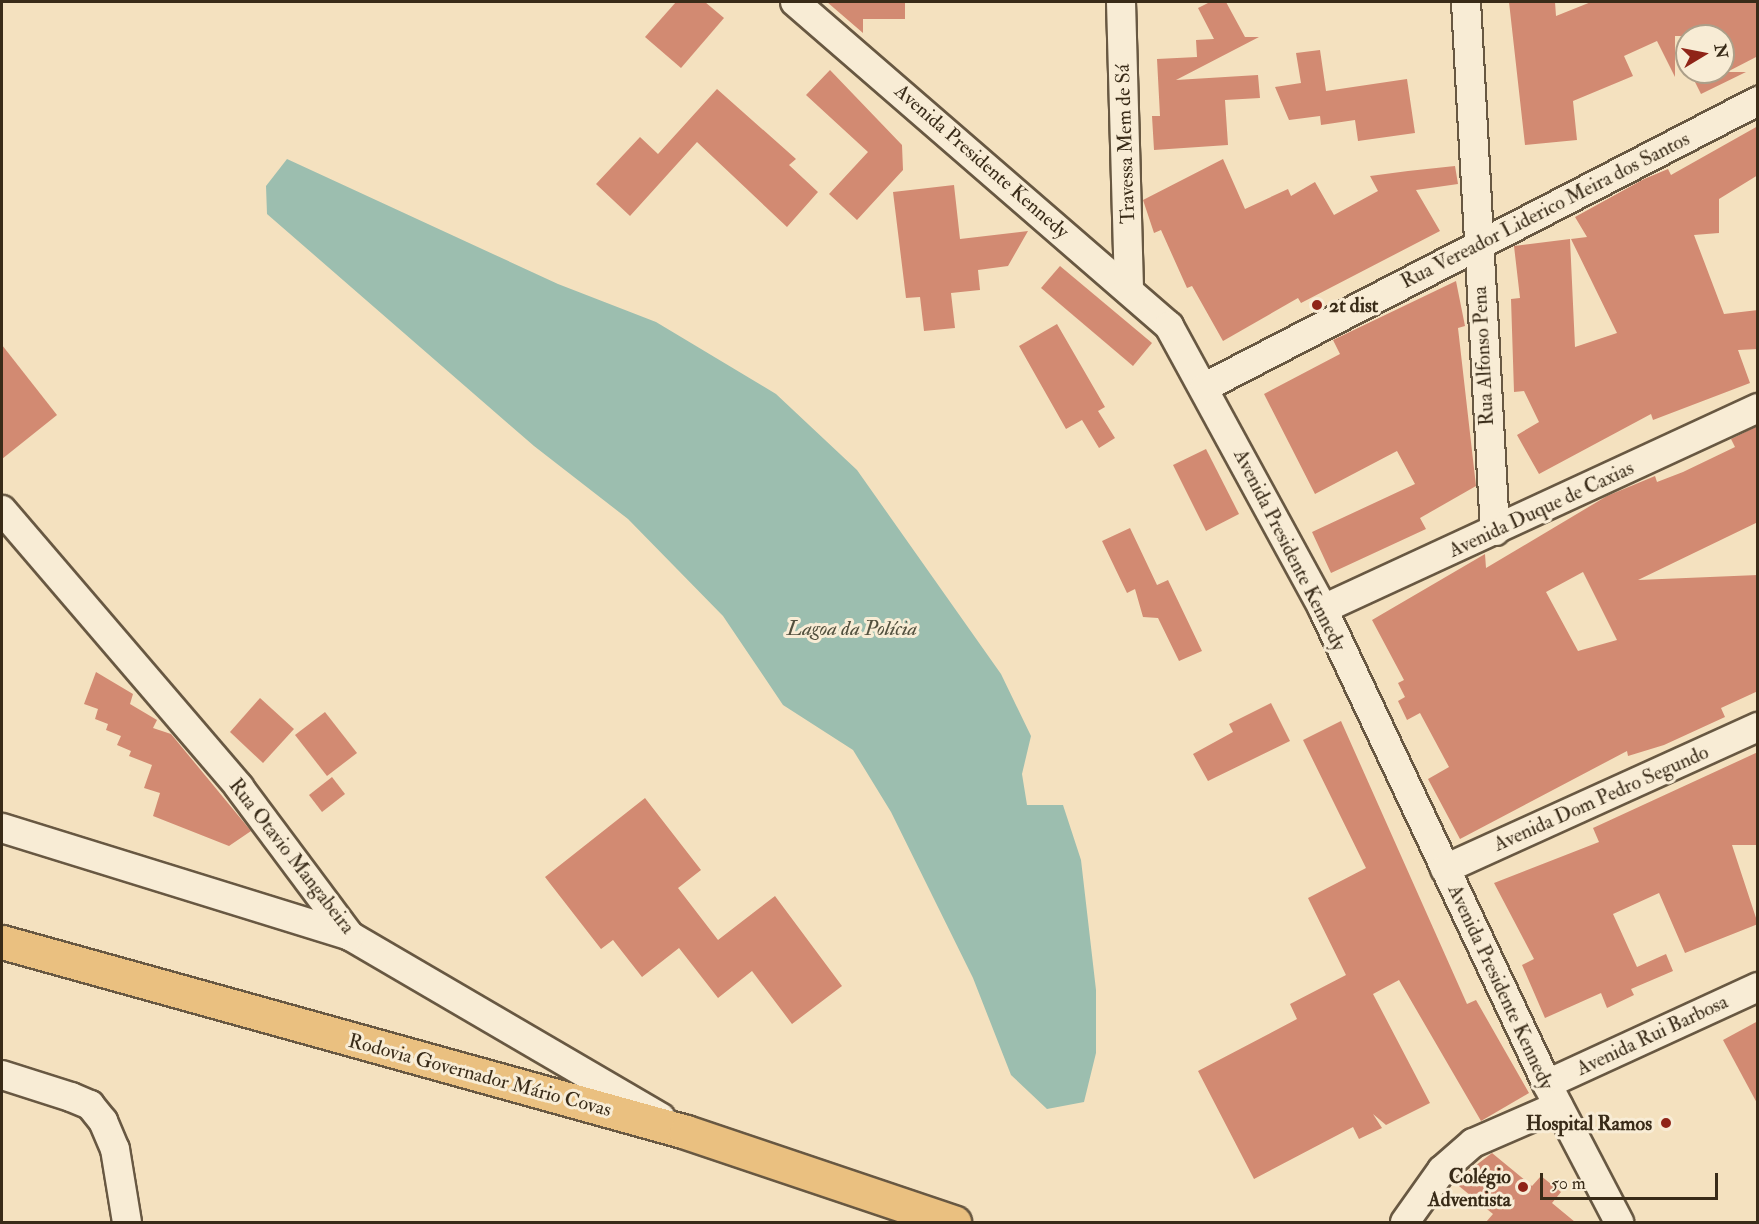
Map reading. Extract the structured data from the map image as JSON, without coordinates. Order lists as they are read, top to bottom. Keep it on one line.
{"streets":{"highway":["Rodovia Governador Mário Covas"],"street":["Travessa Mem de Sá","Avenida Presidente Kennedy","Rua Vereador Liderico Meira dos Santos","Rua Alfonso Pena","Avenida Duque de Caxias","Avenida Dom Pedro Segundo","Rua Otavio Mangabeira","Avenida Rui Barbosa"]},"crossings":[["Travessa Mem de Sá","Avenida Presidente Kennedy"],["Avenida Presidente Kennedy","Rua Vereador Liderico Meira dos Santos"],["Avenida Presidente Kennedy","Avenida Duque de Caxias"],["Avenida Presidente Kennedy","Avenida Dom Pedro Segundo"],["Avenida Presidente Kennedy","Avenida Rui Barbosa"],["Rua Vereador Liderico Meira dos Santos","Rua Alfonso Pena"],["Rua Alfonso Pena","Avenida Duque de Caxias"],["Rua Otavio Mangabeira","Rodovia Governador Mário Covas"]],"water":["Lagoa da Polícia"],"places":["2t dist","Hospital Ramos","Colégio Adventista"],"scale_bar":"50 m","north":"right"}
